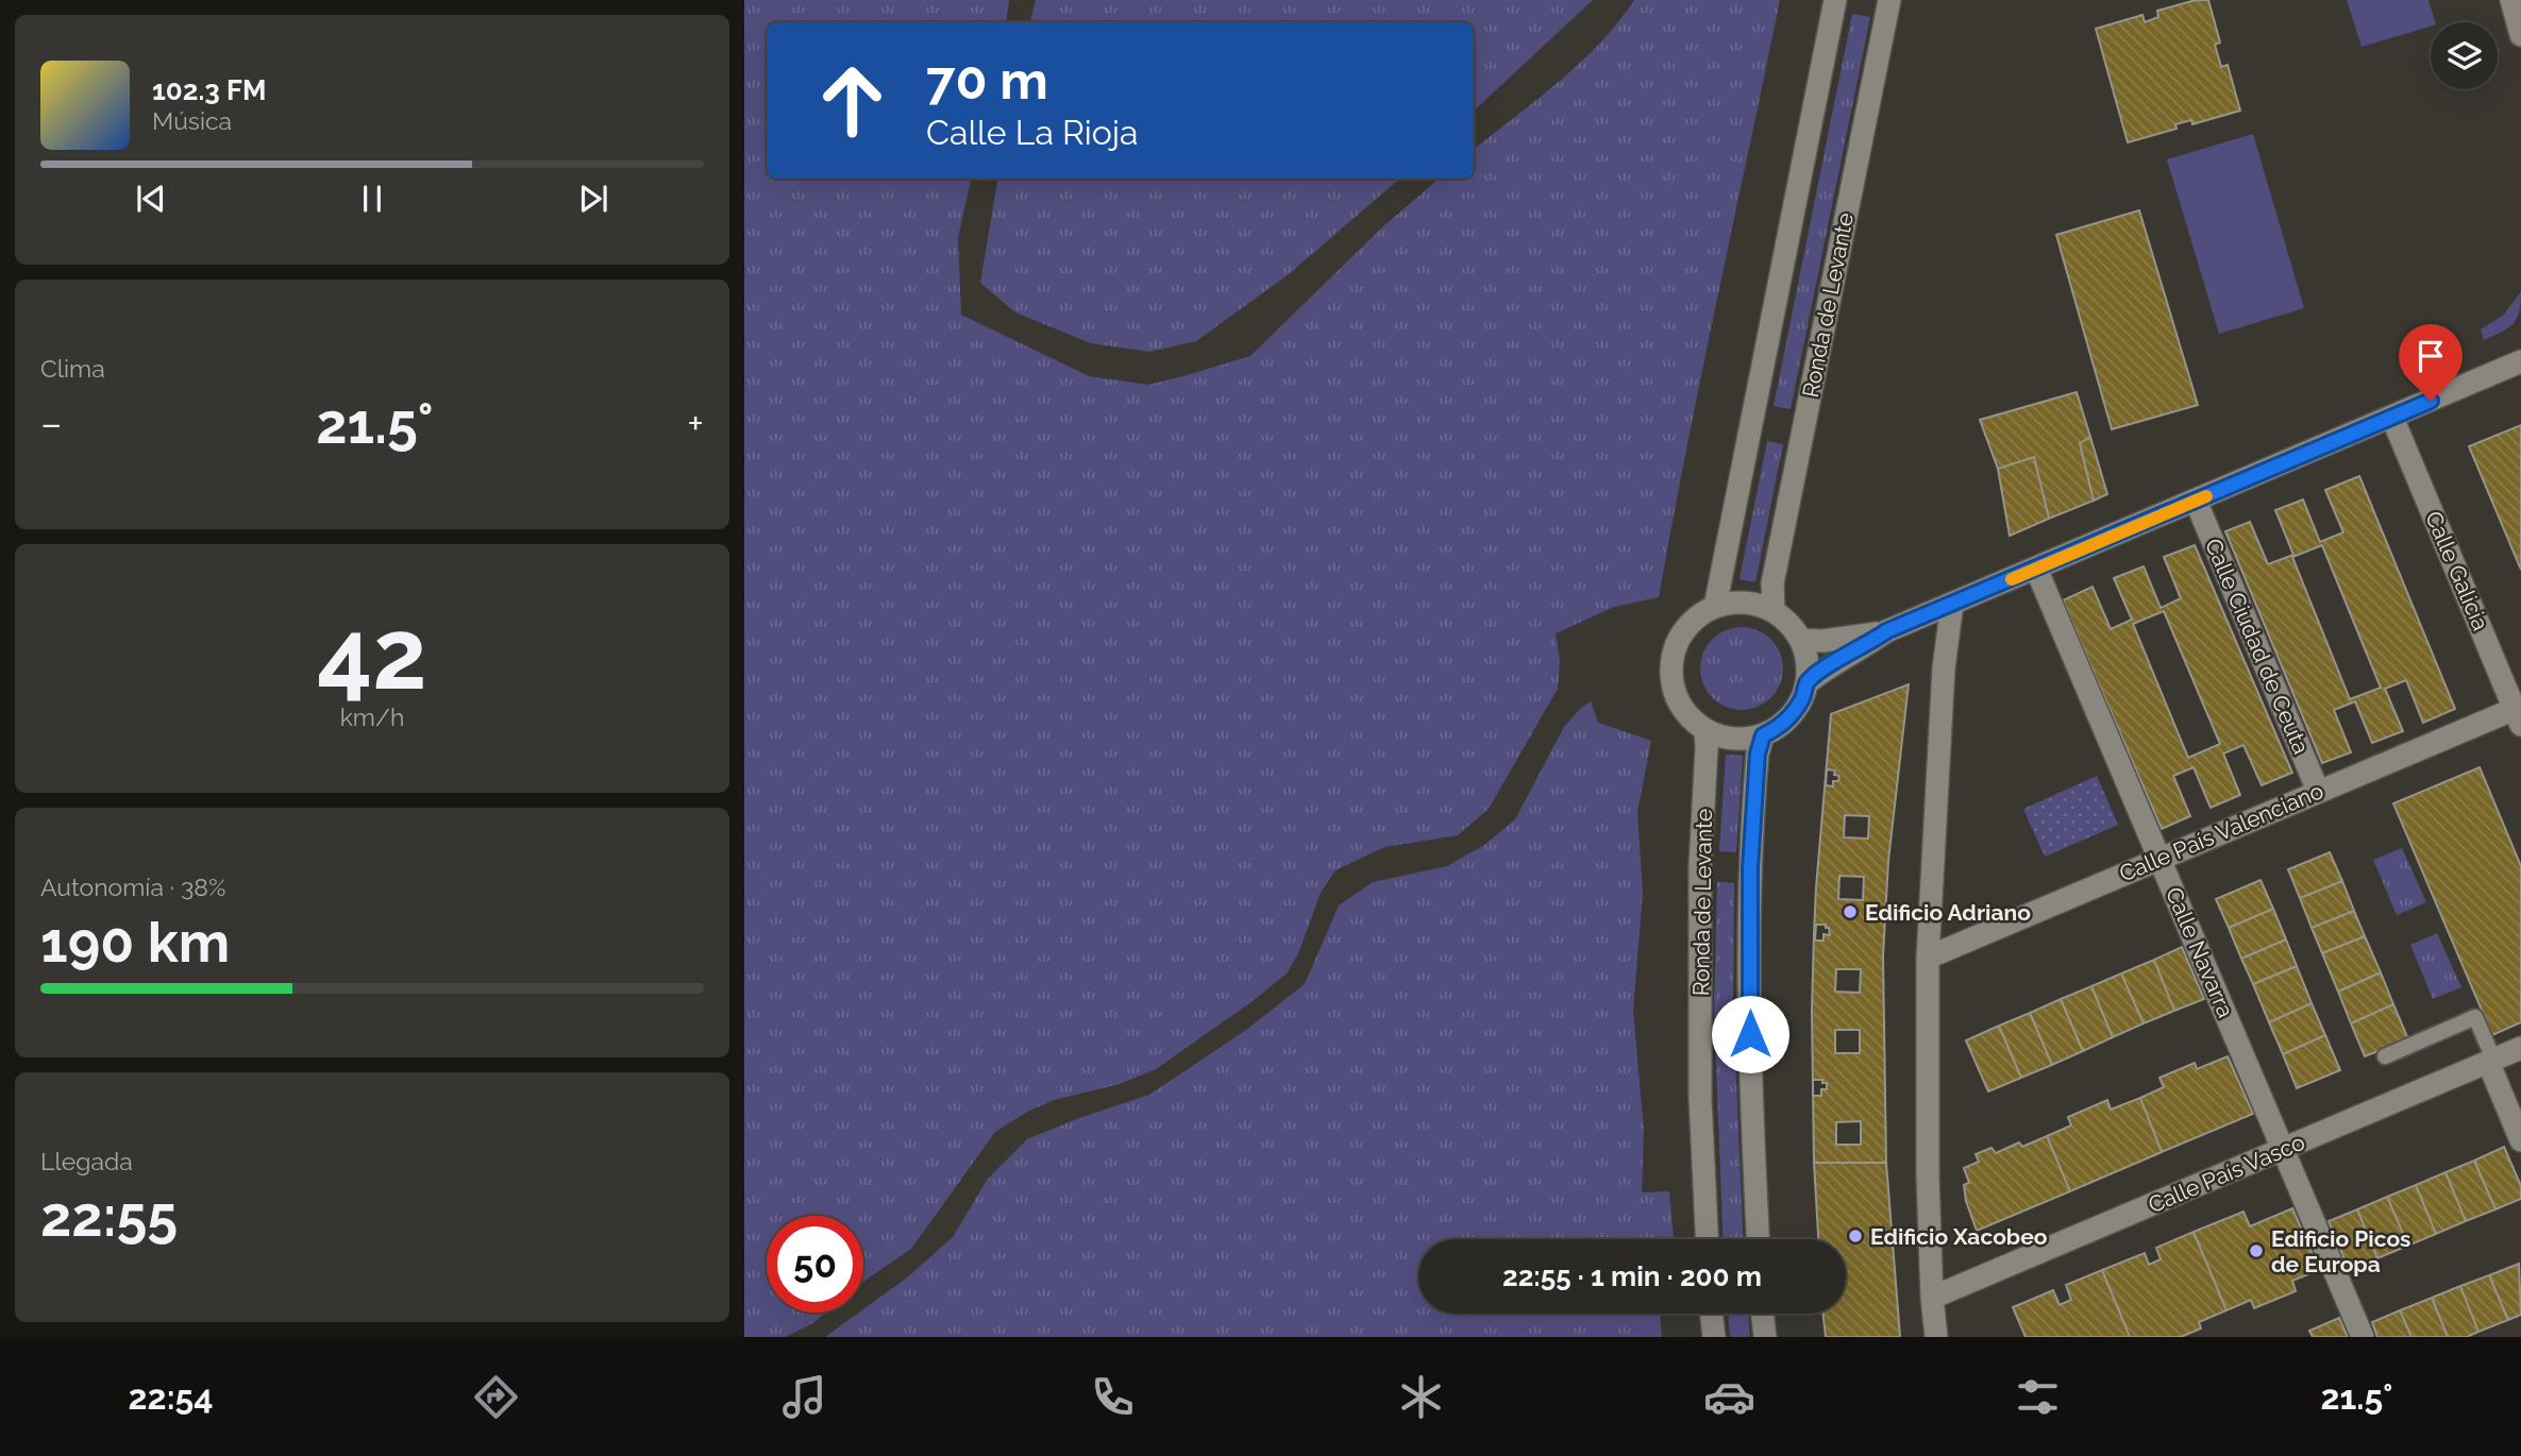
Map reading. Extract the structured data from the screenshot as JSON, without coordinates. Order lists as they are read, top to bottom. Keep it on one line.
{"streets":{"street":["Ronda de Levante","Calle Galicia","Calle Ciudad de Ceuta","Calle País Valenciano","Calle Navarra","Calle País Vasco"]},"crossings":[["Calle Galicia","Calle País Valenciano"],["Calle Ciudad de Ceuta","Calle País Valenciano"],["Calle País Valenciano","Calle Navarra"],["Calle Navarra","Calle País Vasco"]],"places":["Edificio Adriano","Edificio Xacobeo","Edificio Picos de Europa"],"page":{"turn":["70 m","Calle La Rioja"],"song":["102.3 FM","Música"],"tile":["Clima",["42","km/h"],["Autonomía · 38%","190 km"],["Llegada","22:55"]],"heat":["−","21.5°","+"],"limit":"50","trip":"22:55 · 1 min · 200 m","tabs":["22:54","21.5°"]}}
